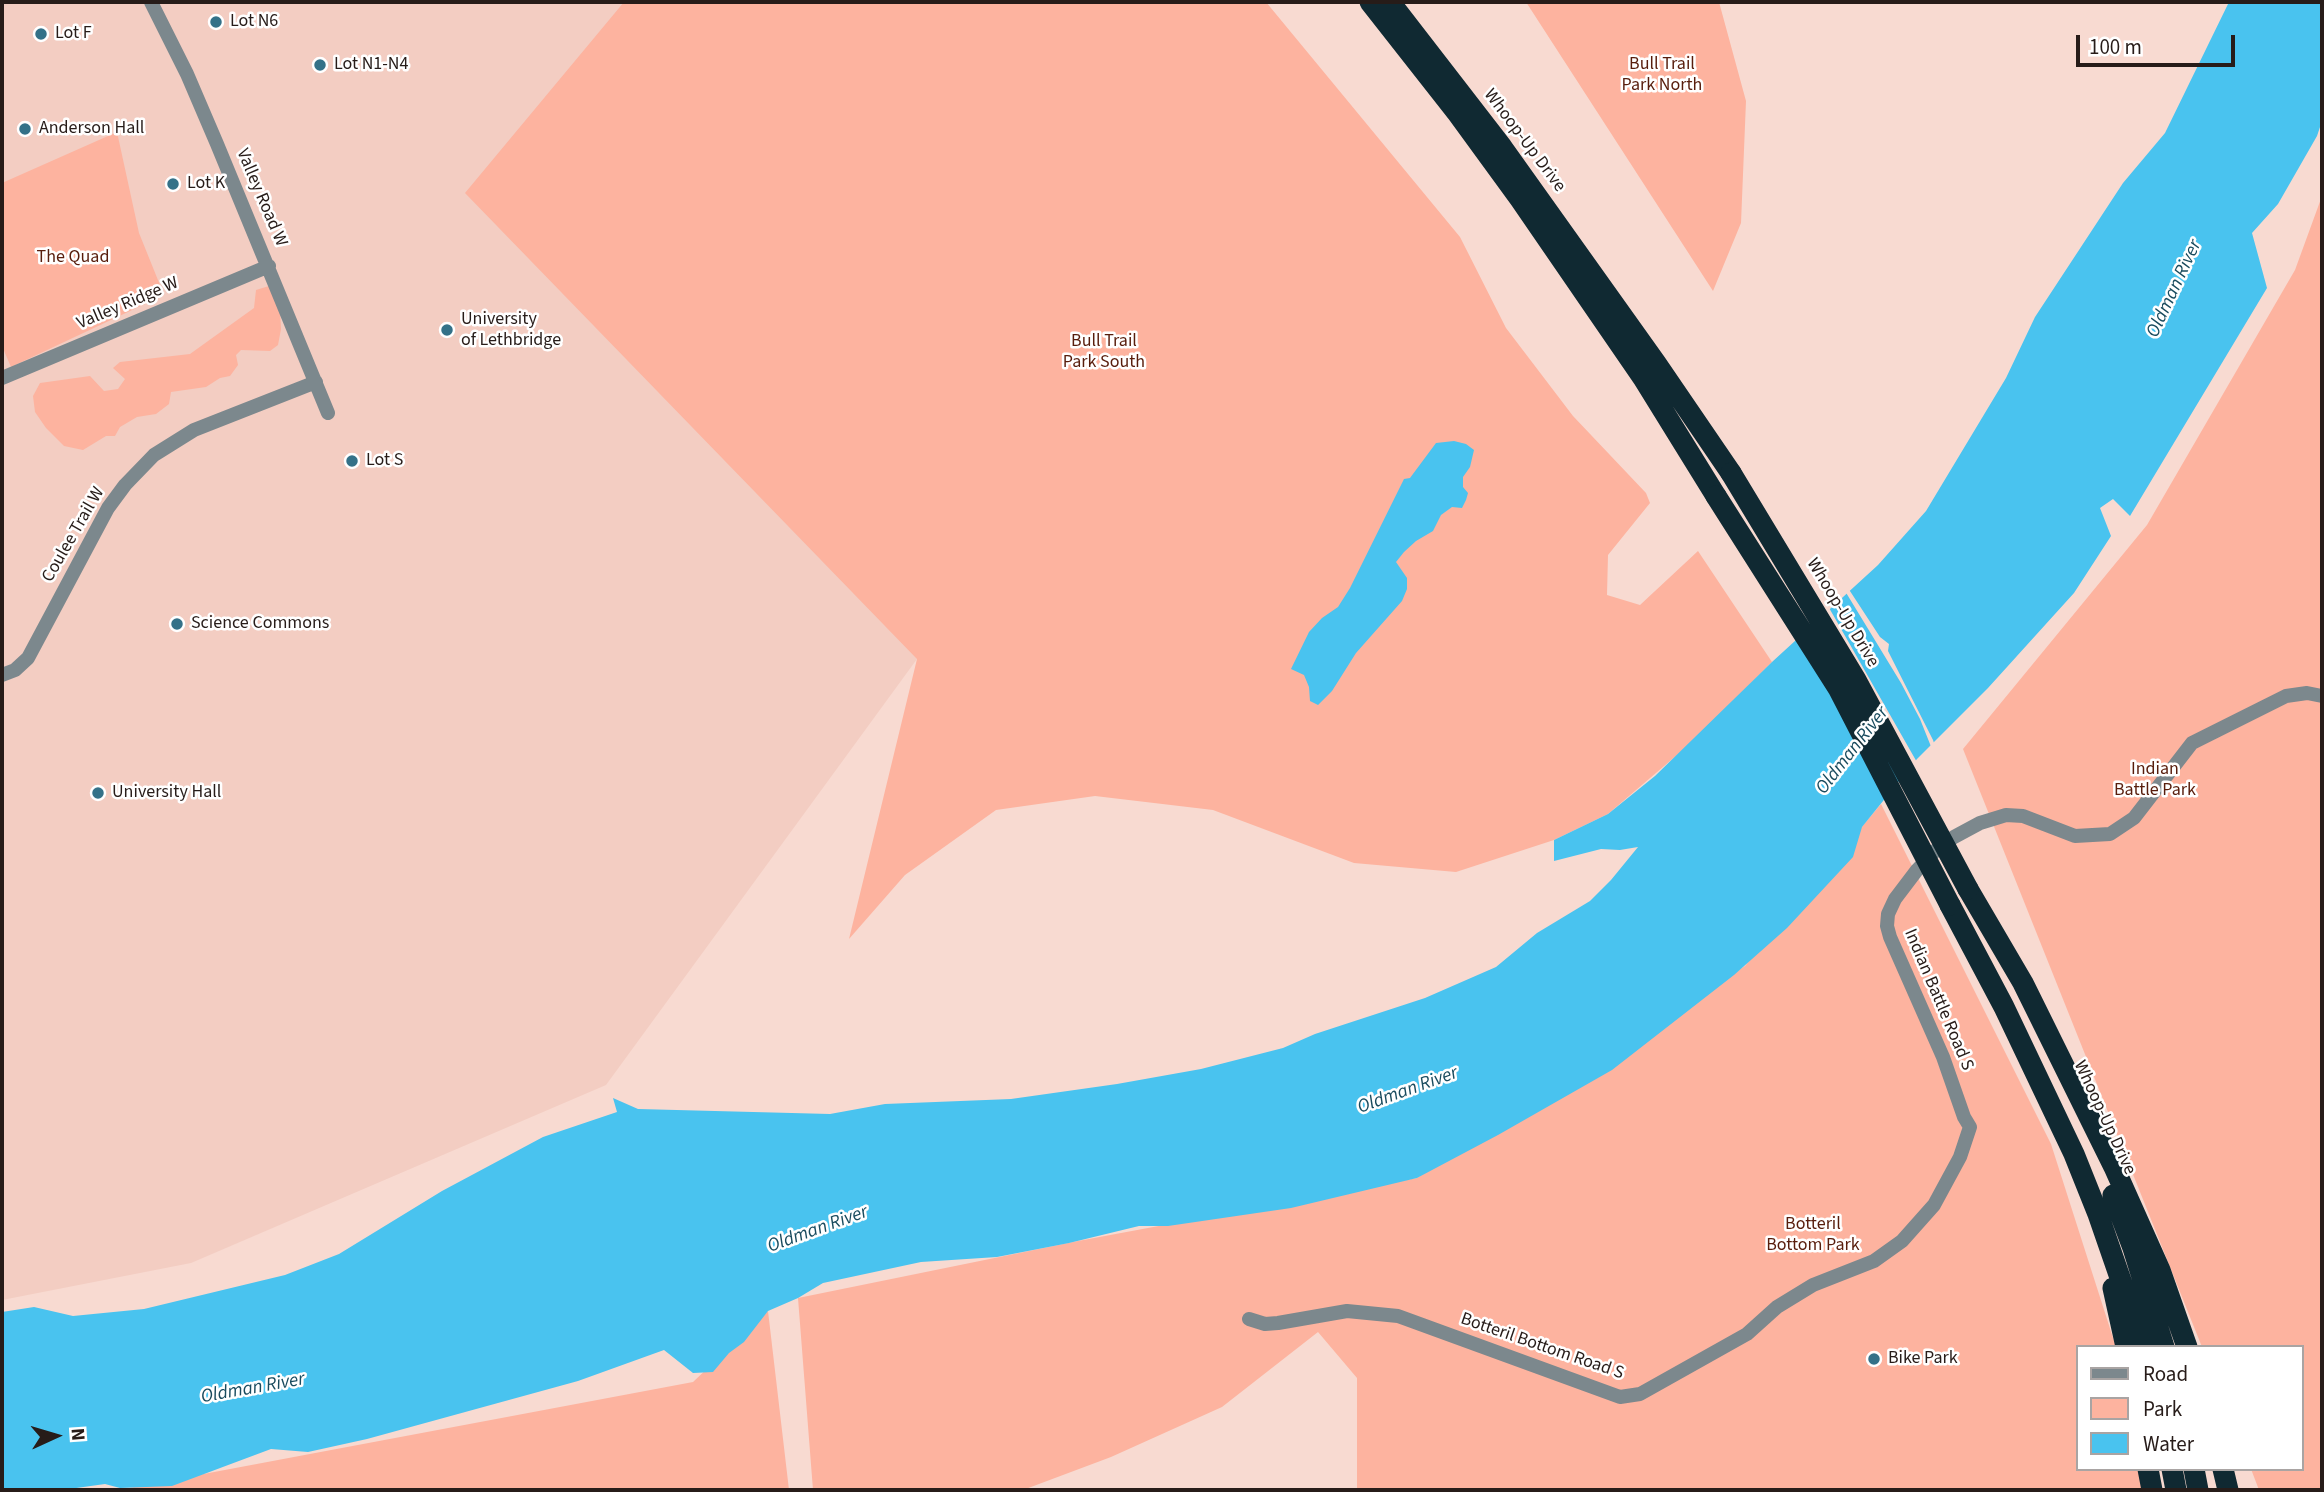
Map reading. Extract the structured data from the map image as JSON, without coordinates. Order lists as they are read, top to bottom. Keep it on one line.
{"streets":{"highway":["Whoop-Up Drive"],"street":["Valley Road W","Valley Ridge W","Coulee Trail W","Indian Battle Road S","Botteril Bottom Road S"]},"crossings":[["Valley Road W","Valley Ridge W"],["Valley Road W","Coulee Trail W"],["Indian Battle Road S","Botteril Bottom Road S"]],"water":["Oldman River"],"parks":["Bull Trail Park North","The Quad","Bull Trail Park South","Indian Battle Park","Botteril Bottom Park"],"places":["Lot N6","Lot F","Lot N1-N4","Anderson Hall","Lot K","University of Lethbridge","Lot S","Science Commons","University Hall","Bike Park"],"legend":["Road","Park","Water"],"scale_bar":"100 m","north":"right"}
